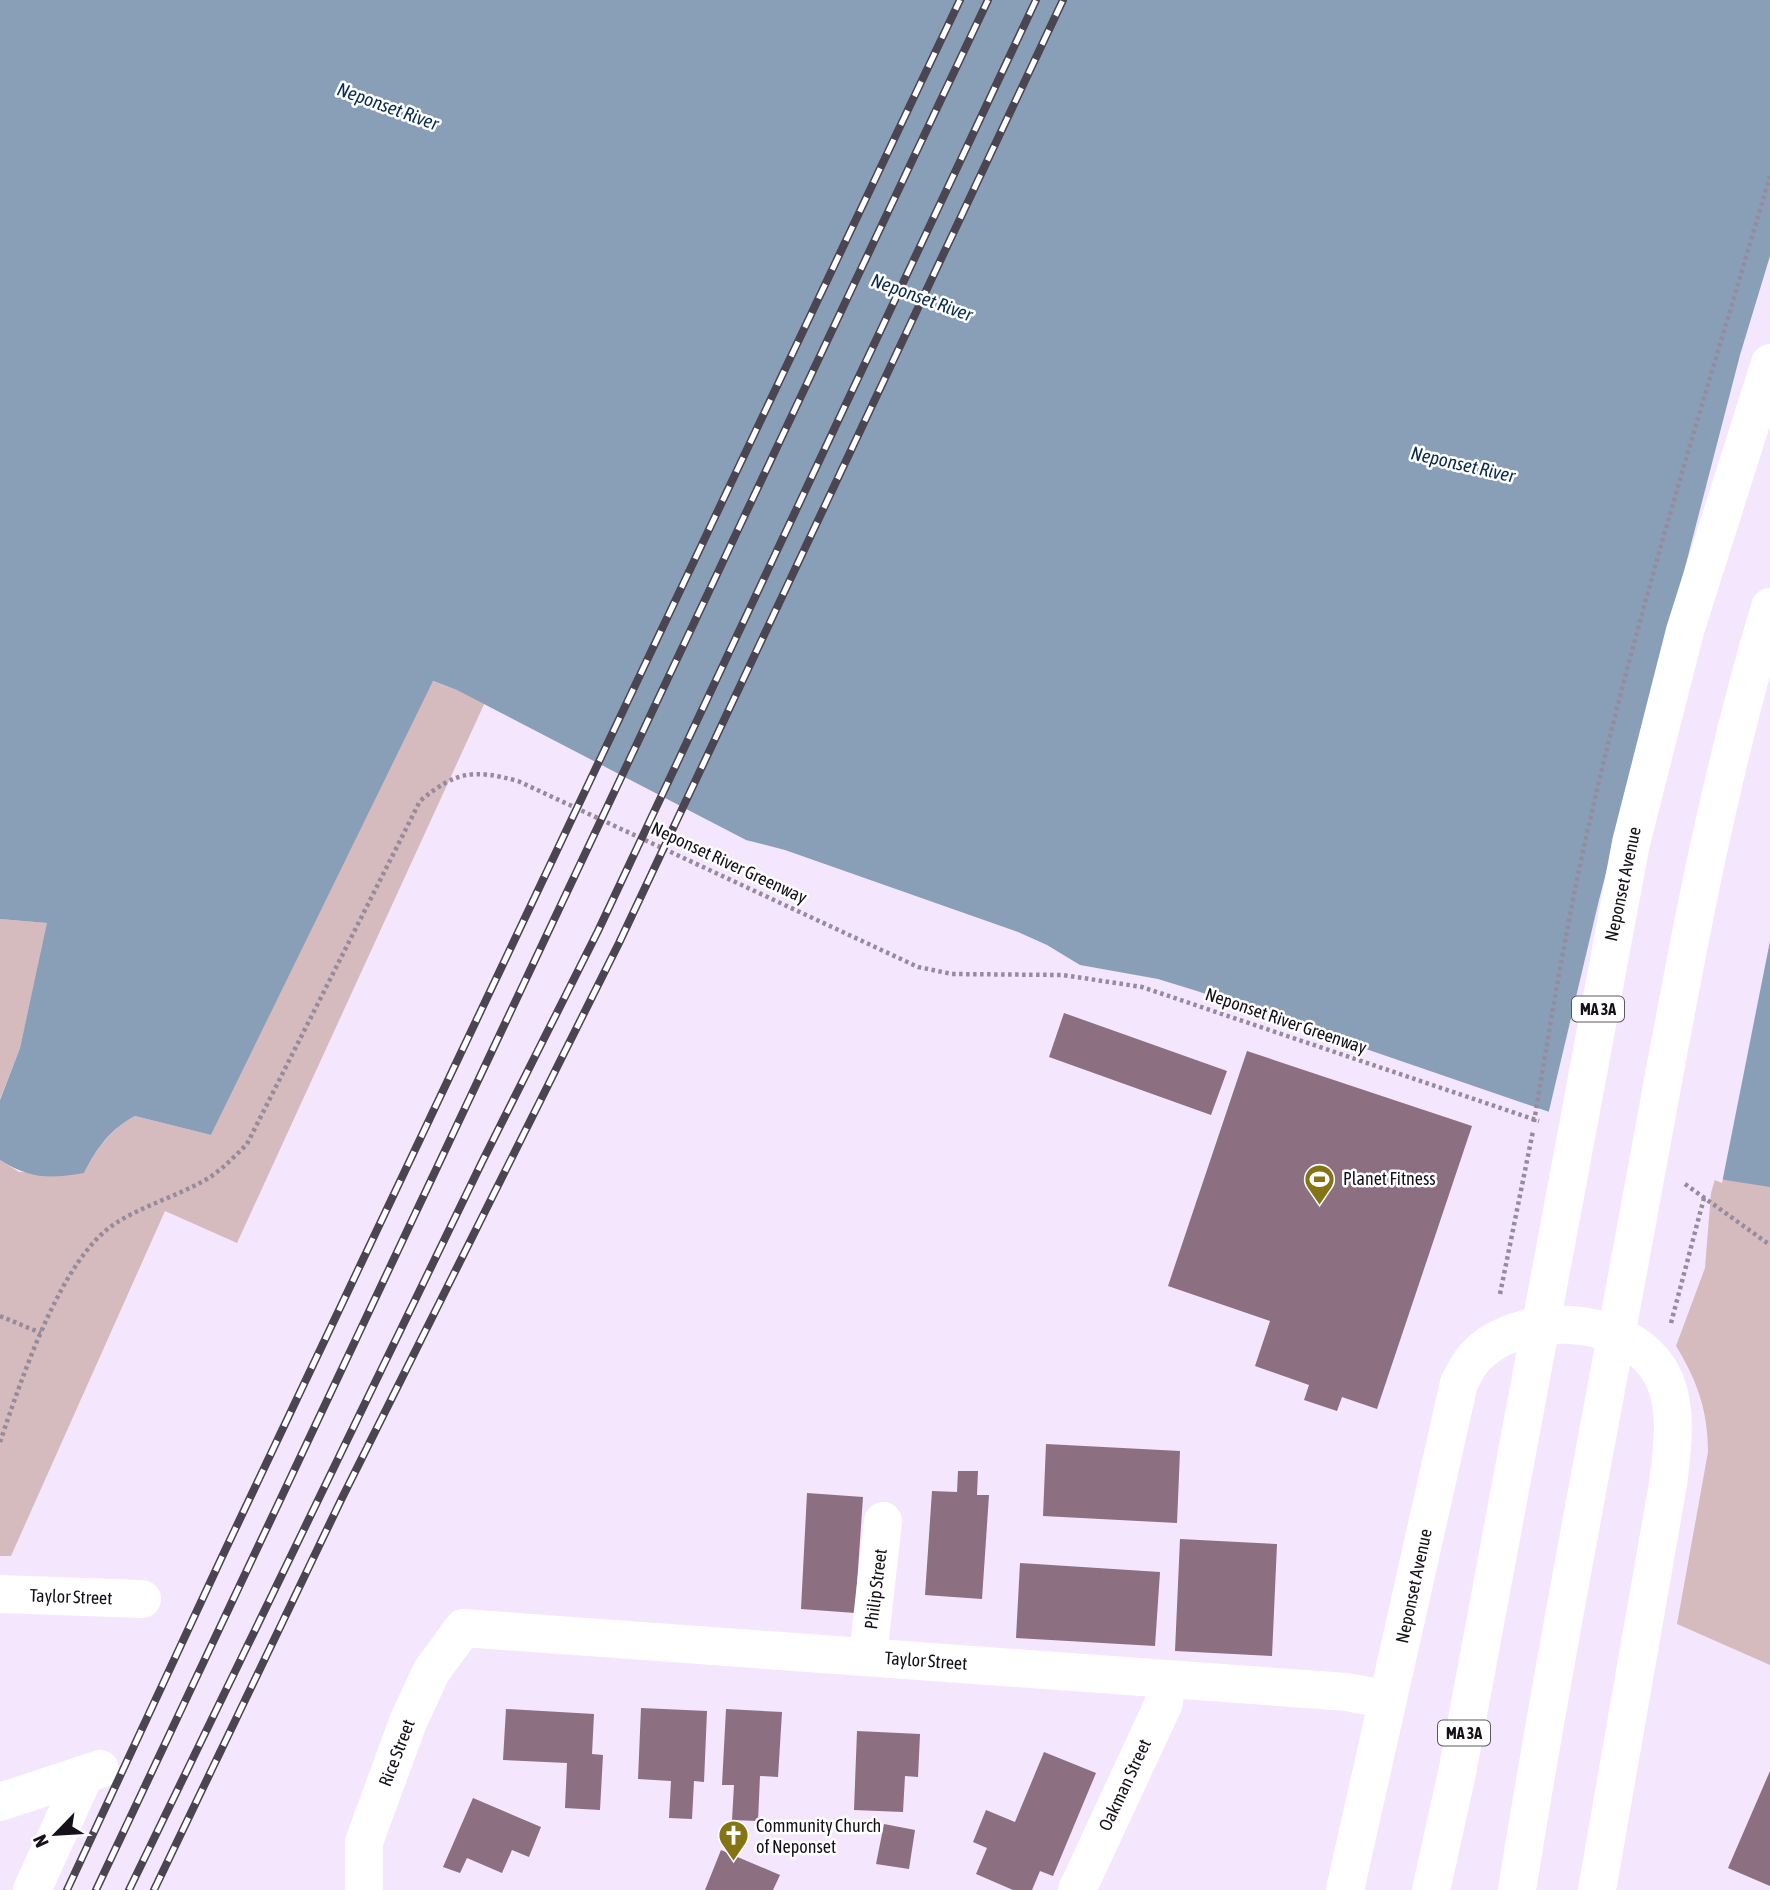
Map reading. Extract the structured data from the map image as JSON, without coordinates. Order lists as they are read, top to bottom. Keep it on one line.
{"streets":{"street":["Neponset Avenue","MA 3A","Philip Street","Taylor Street","Rice Street","Oakman Street"],"path":["Neponset River Greenway"]},"crossings":[["Neponset Avenue","Taylor Street"],["Philip Street","Taylor Street"],["Taylor Street","Rice Street"],["Taylor Street","Oakman Street"]],"water":["Neponset River"],"places":{"sports":["Planet Fitness"],"church":["Community Church of Neponset"]},"north":"bottom left"}
